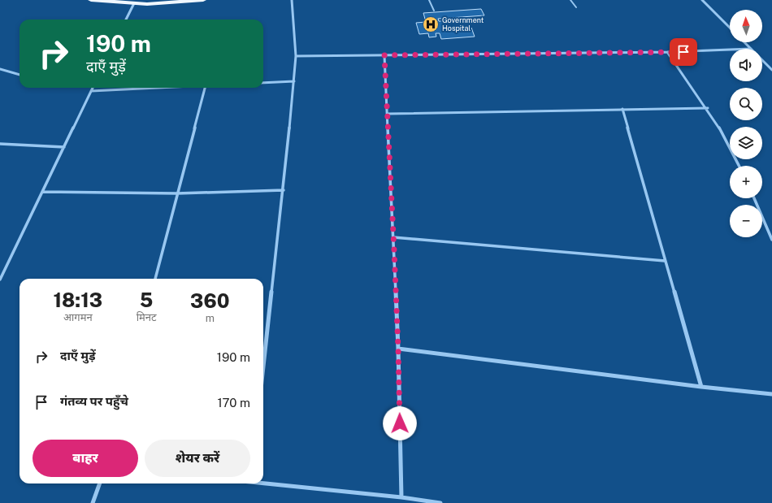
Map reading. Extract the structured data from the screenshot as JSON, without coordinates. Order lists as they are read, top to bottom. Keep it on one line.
{"places":{"hospital":["Government Hospital"]},"north":"top","page":{"map_buttons":["+","−"],"turn":["190 m","दाएँ मुड़ें"],"eta":["18:13","आगमन","5","मिनट","360","m"],"list":[{"name":"दाएँ मुड़ें","value":"190 m"},{"name":"गंतव्य पर पहुँचे","value":"170 m"}],"buttons":["बाहर","शेयर करें"]}}
